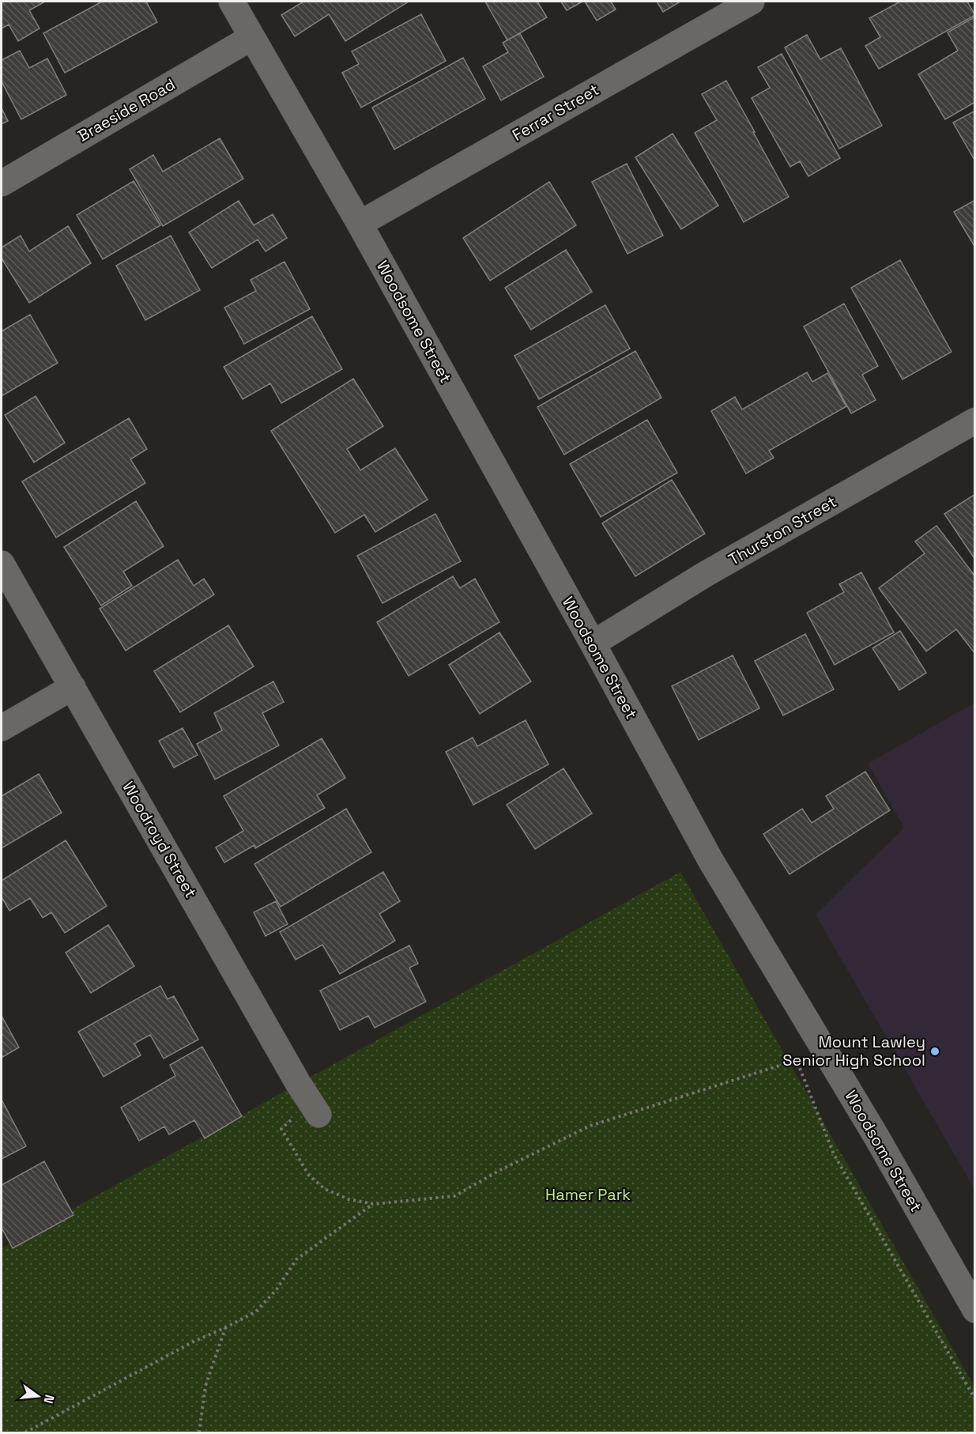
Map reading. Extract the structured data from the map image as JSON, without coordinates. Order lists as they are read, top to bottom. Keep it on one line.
{"streets":{"street":["Braeside Road","Ferrar Street","Woodsome Street","Thurston Street","Woodroyd Street"]},"crossings":[["Braeside Road","Woodsome Street"],["Ferrar Street","Woodsome Street"],["Woodsome Street","Thurston Street"]],"parks":["Hamer Park"],"places":["Mount Lawley Senior High School"],"north":"right"}
